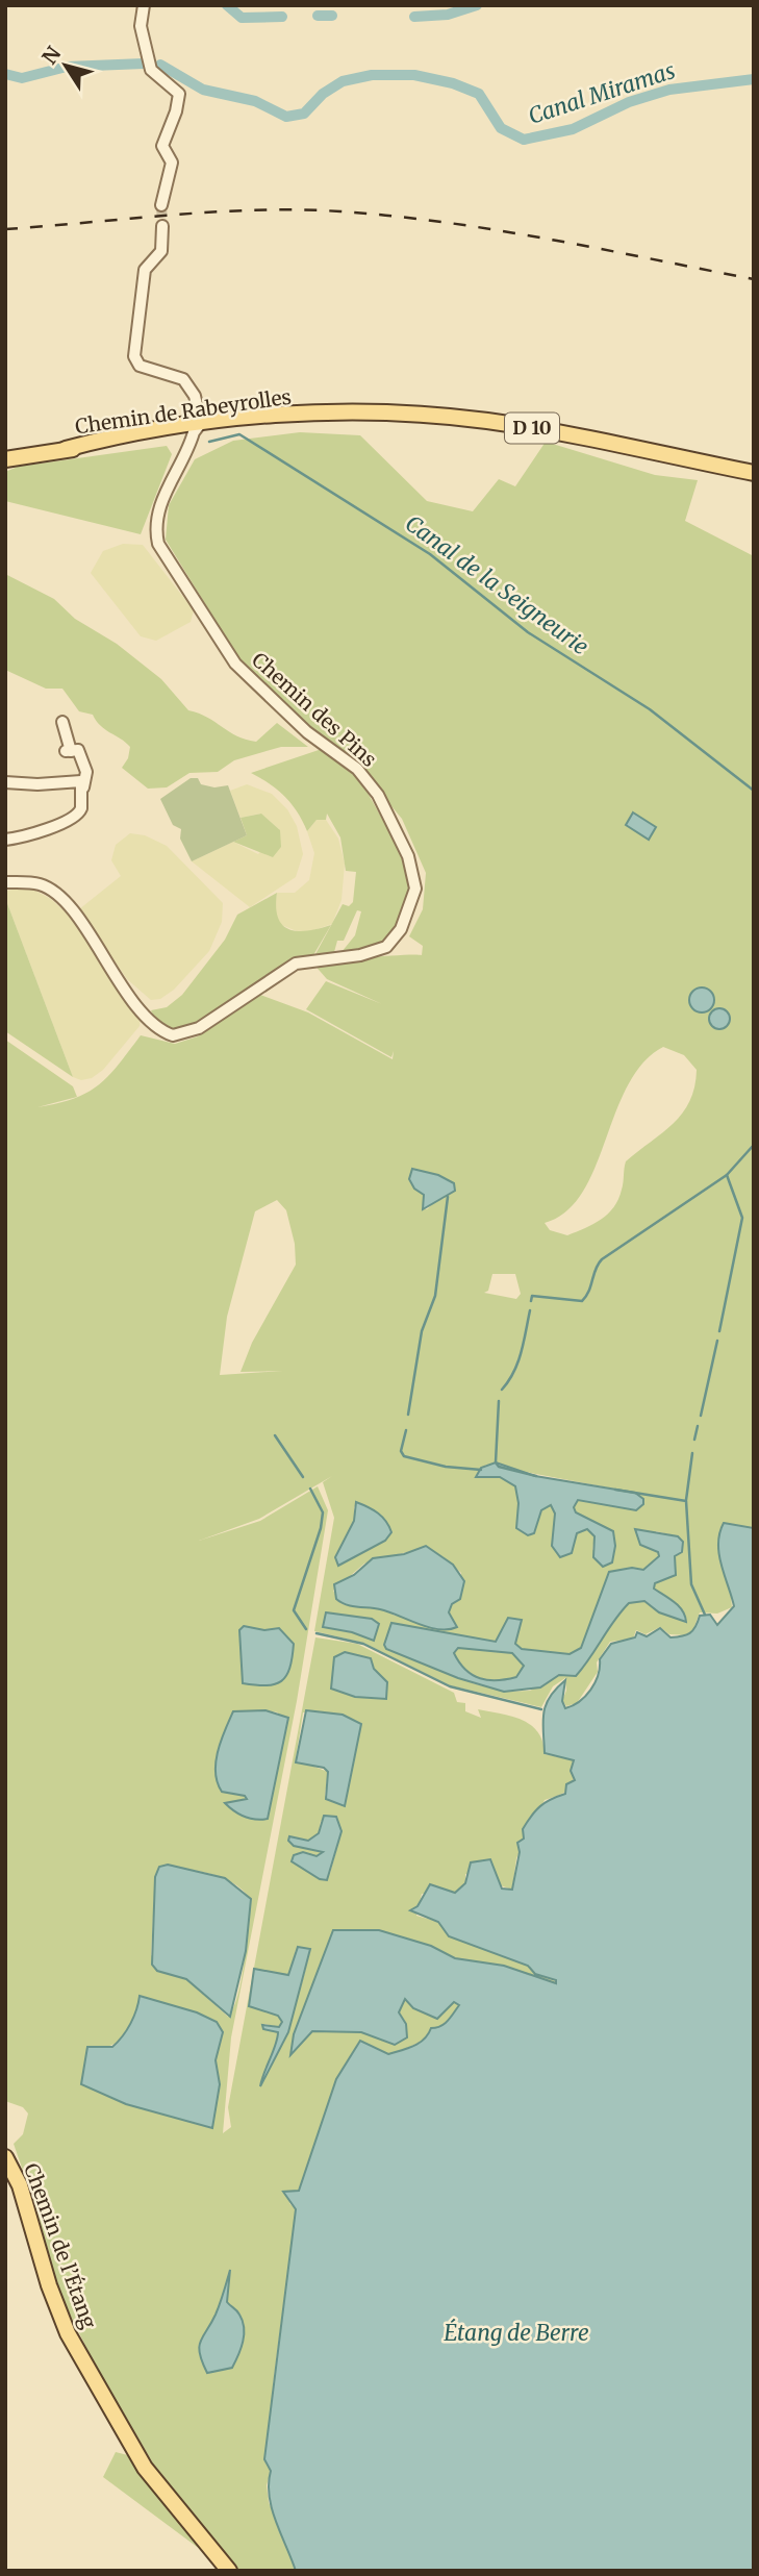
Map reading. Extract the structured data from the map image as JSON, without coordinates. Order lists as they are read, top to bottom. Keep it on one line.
{"streets":{"main road":["Chemin de Rabeyrolles","D 10","Chemin de l’Étang"],"street":["Chemin des Pins"]},"crossings":[["Chemin de Rabeyrolles","Chemin des Pins"]],"water":["Canal Miramas","Canal de la Seigneurie","Étang de Berre"],"north":"top left"}
